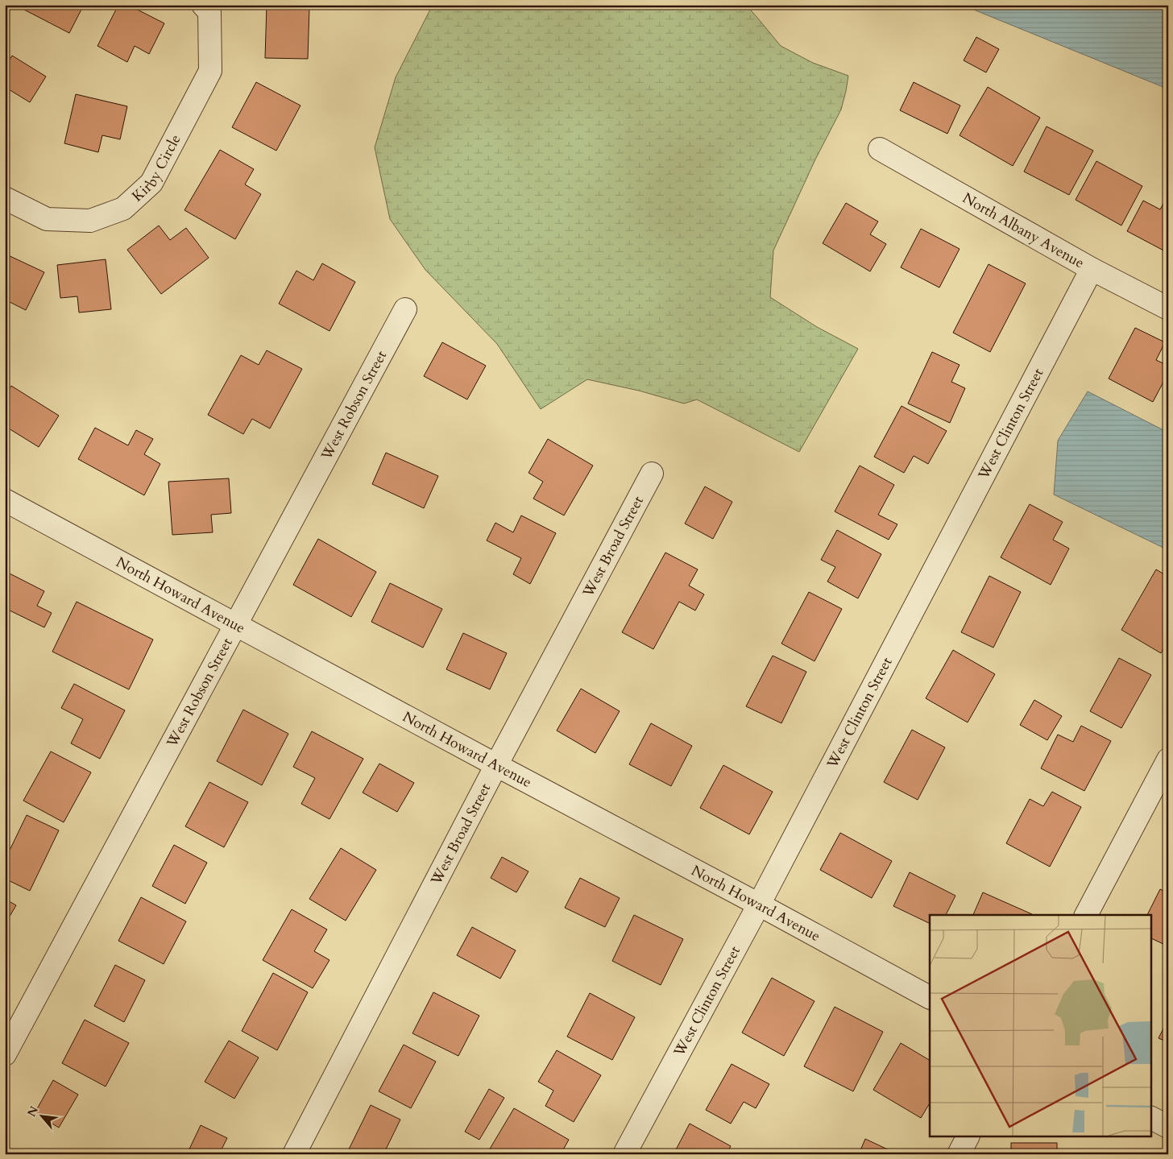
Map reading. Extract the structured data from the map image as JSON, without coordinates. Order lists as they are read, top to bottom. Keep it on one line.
{"streets":{"street":["Kirby Circle","North Albany Avenue","West Robson Street","West Clinton Street","West Broad Street","North Howard Avenue"]},"crossings":[["North Albany Avenue","West Clinton Street"],["West Robson Street","North Howard Avenue"],["West Clinton Street","North Howard Avenue"],["West Broad Street","North Howard Avenue"]],"north":"top left"}
